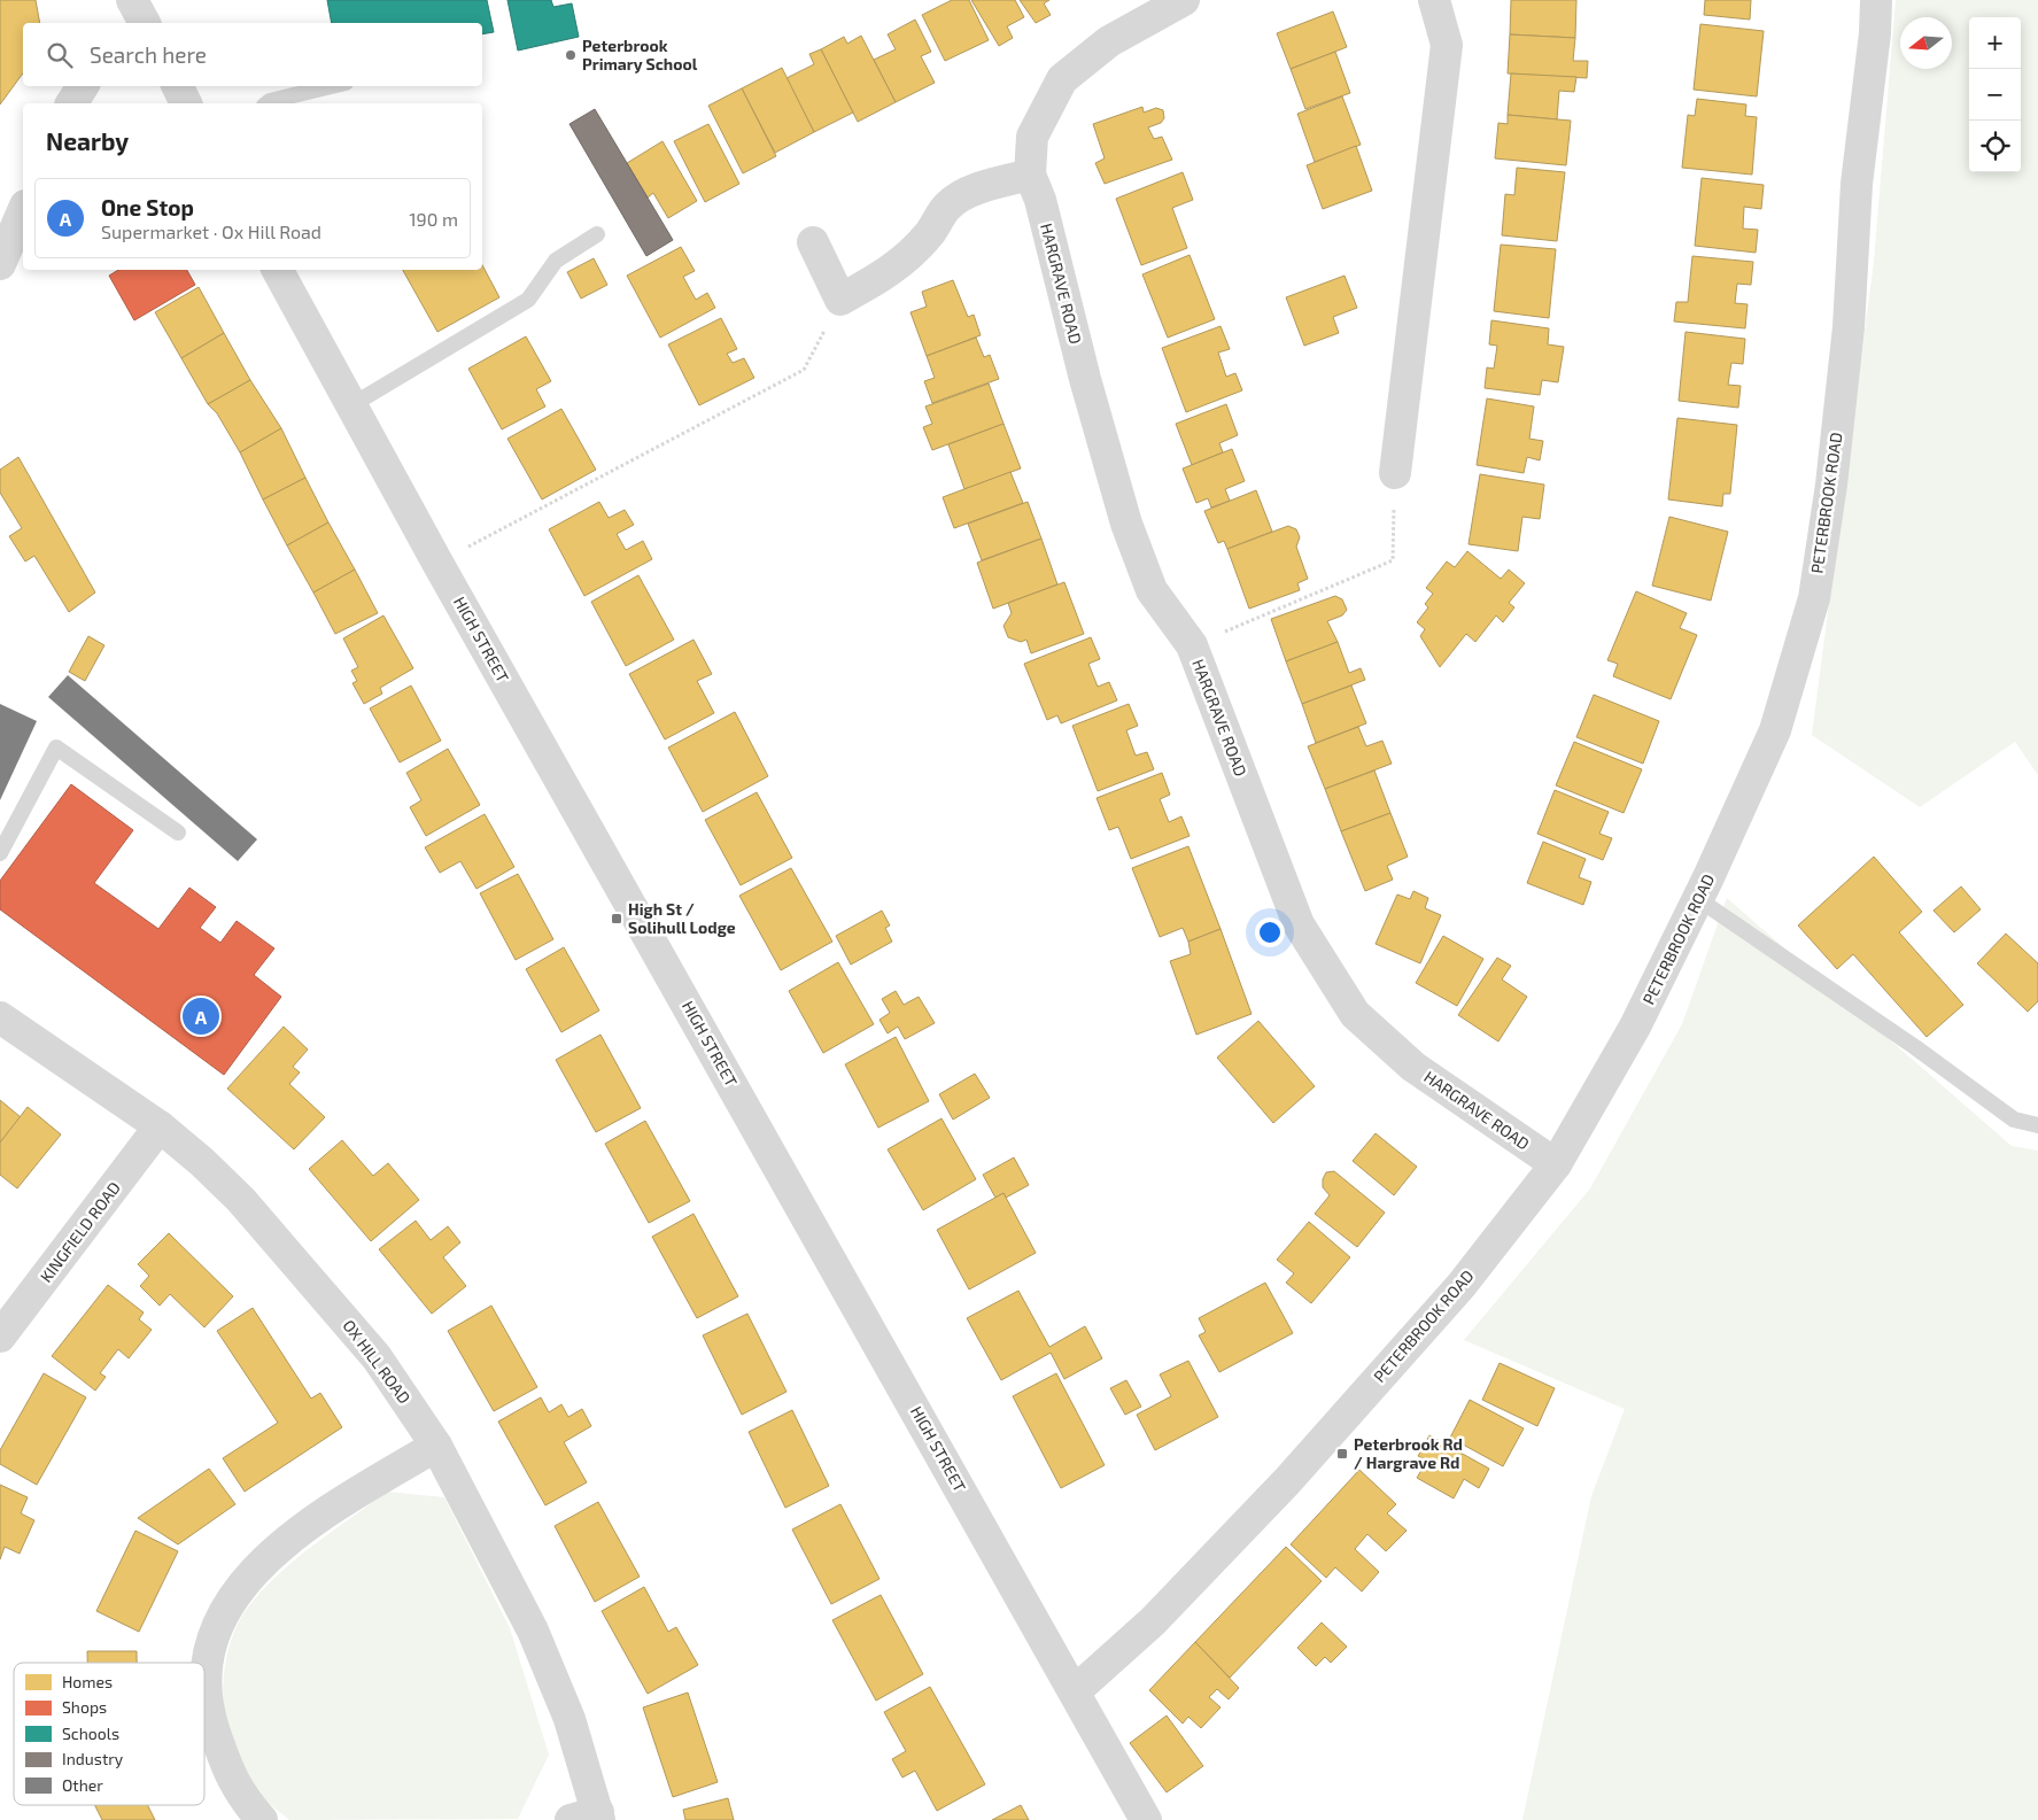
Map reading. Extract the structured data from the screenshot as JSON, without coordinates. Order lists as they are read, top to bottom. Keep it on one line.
{"streets":{"street":["HARGRAVE ROAD","PETERBROOK ROAD","HIGH STREET","KINGFIELD ROAD","OX HILL ROAD"]},"crossings":[["HARGRAVE ROAD","PETERBROOK ROAD"],["PETERBROOK ROAD","HIGH STREET"],["KINGFIELD ROAD","OX HILL ROAD"]],"places":{"other":["Peterbrook Primary School"],"transit":["High St / Solihull Lodge","Peterbrook Rd / Hargrave Rd"]},"legend":["Homes","Shops","Schools","Industry","Other"],"north":"left","page":{"map_buttons":["+","−"],"search":"Search here","heading":"Nearby","list":[{"mark":"A","name":"One Stop","note":"Supermarket · Ox Hill Road","value":"190 m"}],"pins":"A"}}
